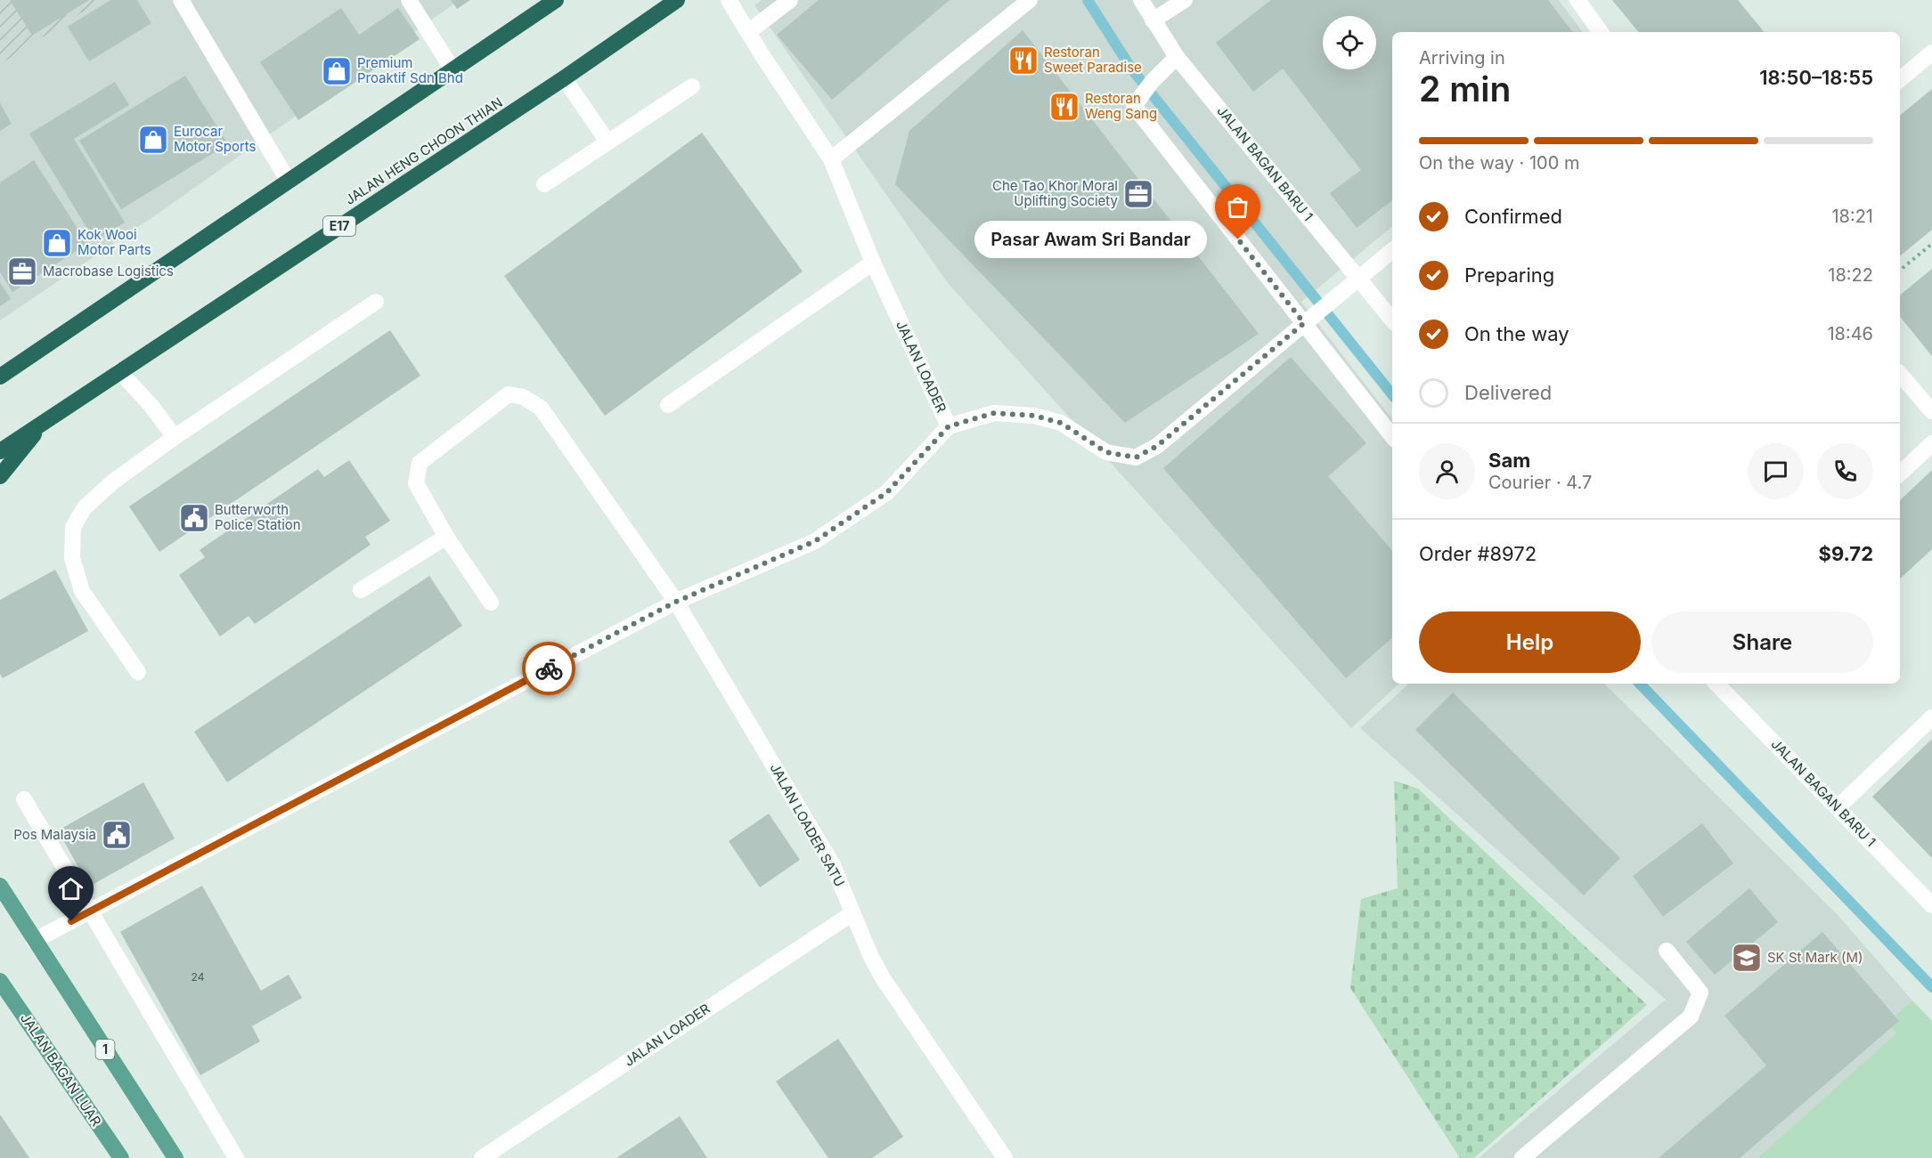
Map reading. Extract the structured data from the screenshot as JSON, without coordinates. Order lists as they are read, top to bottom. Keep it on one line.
{"streets":{"highway":["JALAN HENG CHOON THIAN","E17"],"main road":["1","JALAN BAGAN LUAR"],"street":["JALAN BAGAN BARU 1","JALAN LOADER","JALAN LOADER SATU"]},"crossings":[["JALAN LOADER","JALAN LOADER SATU"],["JALAN LOADER","1"]],"places":{"restaurant":["Restoran Sweet Paradise","Restoran Weng Sang"],"shop":["Premium Proaktif Sdn Bhd","Eurocar Motor Sports","Kok Wooi Motor Parts"],"office":["Che Tao Khor Moral Uplifting Society","Macrobase Logistics"],"other":["Pasar Awam Sri Bandar"],"public building":["Butterworth Police Station","Pos Malaysia"],"school or university":["SK St Mark (M)"]},"house_numbers":["24"],"page":{"heading":["2 min","Arriving in","18:50–18:55"],"panel":["Sam","Courier · 4.7","Order #8972","$9.72"],"bar":"On the way · 100 m","list":[["Confirmed","18:21"],["Preparing","18:22"],["On the way","18:46"],"Delivered"],"bubble":"Pasar Awam Sri Bandar","buttons":["Help","Share"]}}
